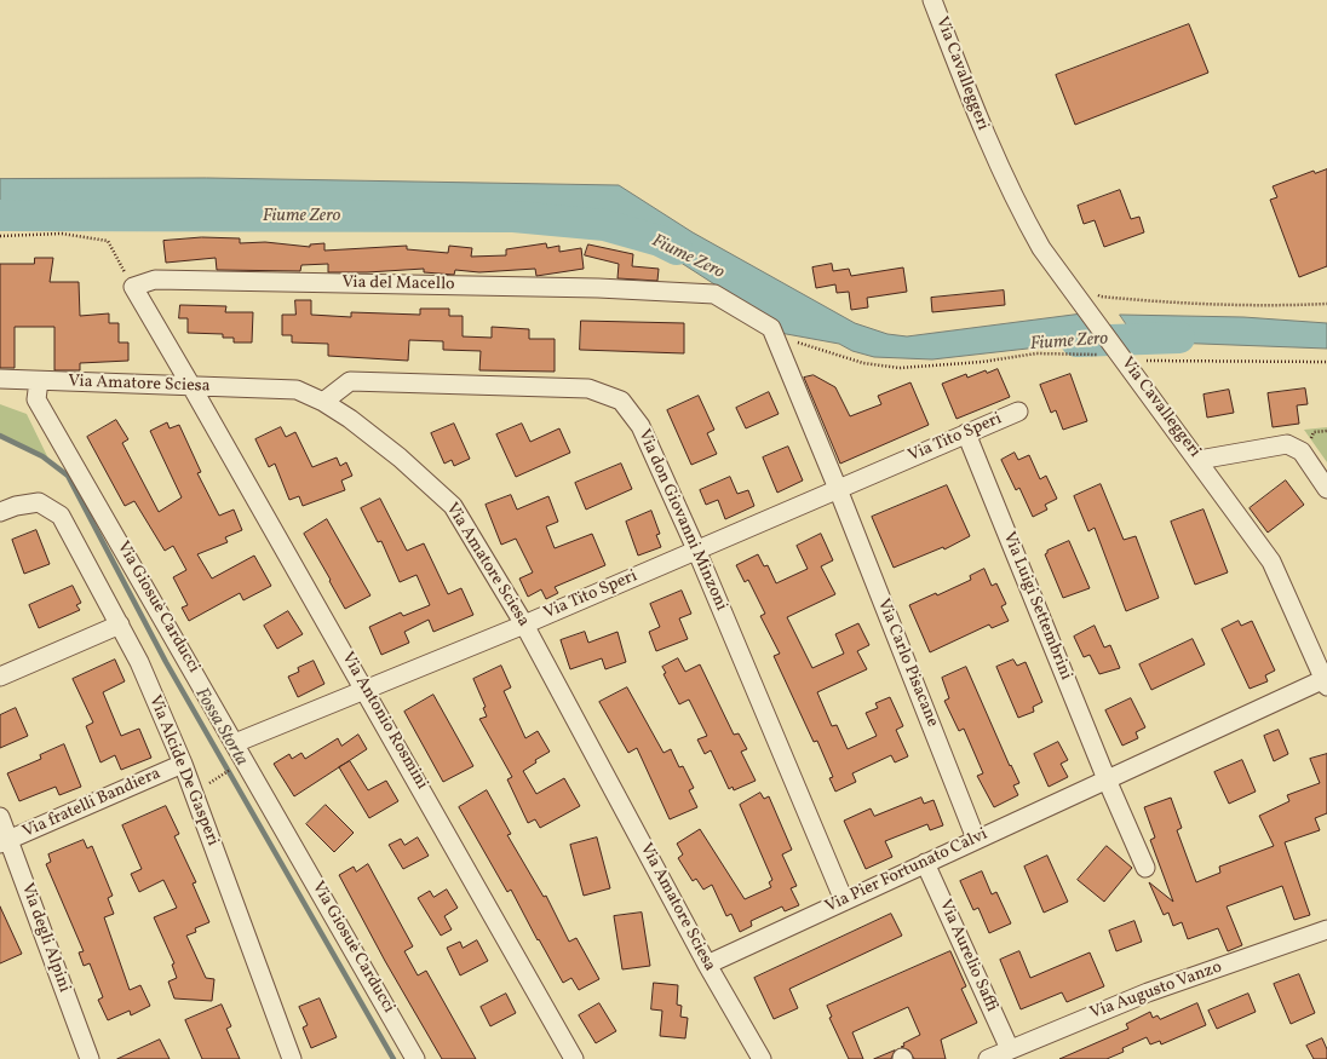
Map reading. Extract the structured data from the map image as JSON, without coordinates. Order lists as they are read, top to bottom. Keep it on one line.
{"streets":{"street":["Via Cavalleggeri","Via del Macello","Via Amatore Sciesa","Via Tito Speri","Via don Giovanni Minzoni","Via Luigi Settembrini","Via Giosuè Carducci","Via Carlo Pisacane","Via Antonio Rosmini","Via Alcide De Gasperi","Via fratelli Bandiera","Via Pier Fortunato Calvi","Via degli Alpini","Via Aurelio Saffi","Via Augusto Vanzo"]},"crossings":[["Via Cavalleggeri","Via Pier Fortunato Calvi"],["Via Amatore Sciesa","Via Tito Speri"],["Via Amatore Sciesa","Via don Giovanni Minzoni"],["Via Amatore Sciesa","Via Giosuè Carducci"],["Via Amatore Sciesa","Via Antonio Rosmini"],["Via Amatore Sciesa","Via Pier Fortunato Calvi"],["Via Tito Speri","Via don Giovanni Minzoni"],["Via Tito Speri","Via Luigi Settembrini"],["Via Tito Speri","Via Giosuè Carducci"],["Via Tito Speri","Via Carlo Pisacane"],["Via Tito Speri","Via Antonio Rosmini"],["Via don Giovanni Minzoni","Via Pier Fortunato Calvi"],["Via Luigi Settembrini","Via Pier Fortunato Calvi"],["Via Carlo Pisacane","Via Pier Fortunato Calvi"],["Via Alcide De Gasperi","Via fratelli Bandiera"],["Via fratelli Bandiera","Via degli Alpini"],["Via Pier Fortunato Calvi","Via Aurelio Saffi"],["Via Aurelio Saffi","Via Augusto Vanzo"]],"water":["Fiume Zero","Fossa Storta"]}
